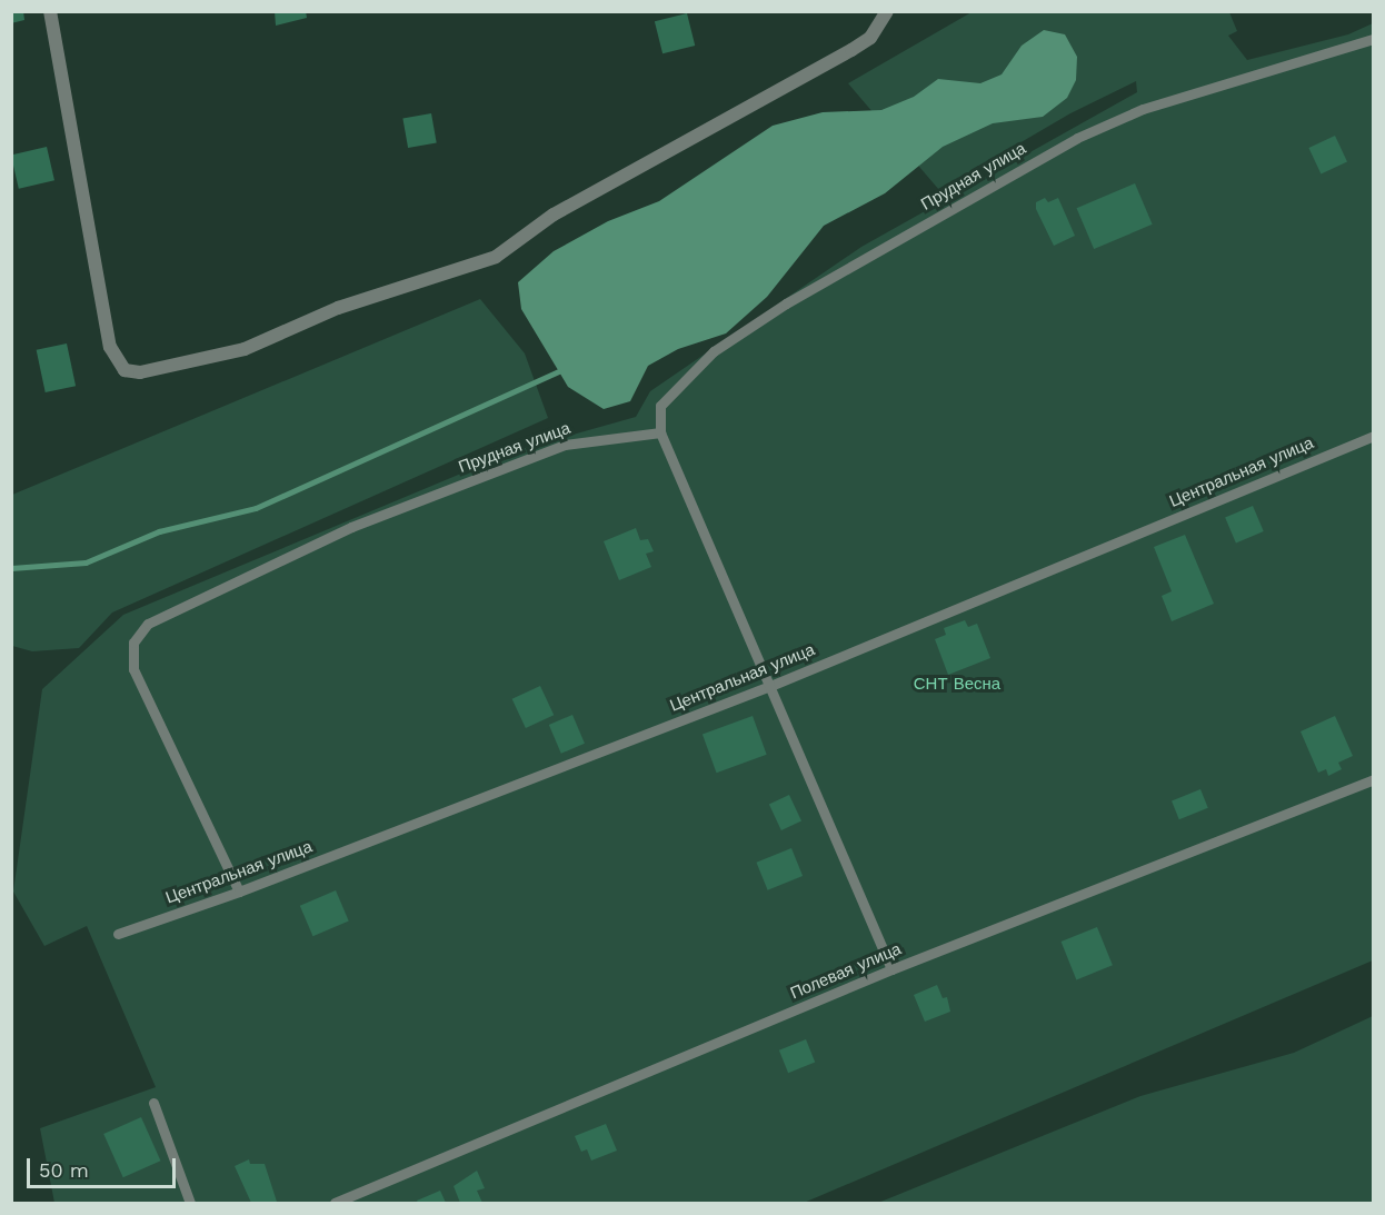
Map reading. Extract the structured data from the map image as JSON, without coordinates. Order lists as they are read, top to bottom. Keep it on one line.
{"streets":{"lane":["Прудная улица","Центральная улица","Полевая улица"]},"crossings":[["Прудная улица","Центральная улица"]],"parks":["СНТ Весна"],"scale_bar":"50 m"}
